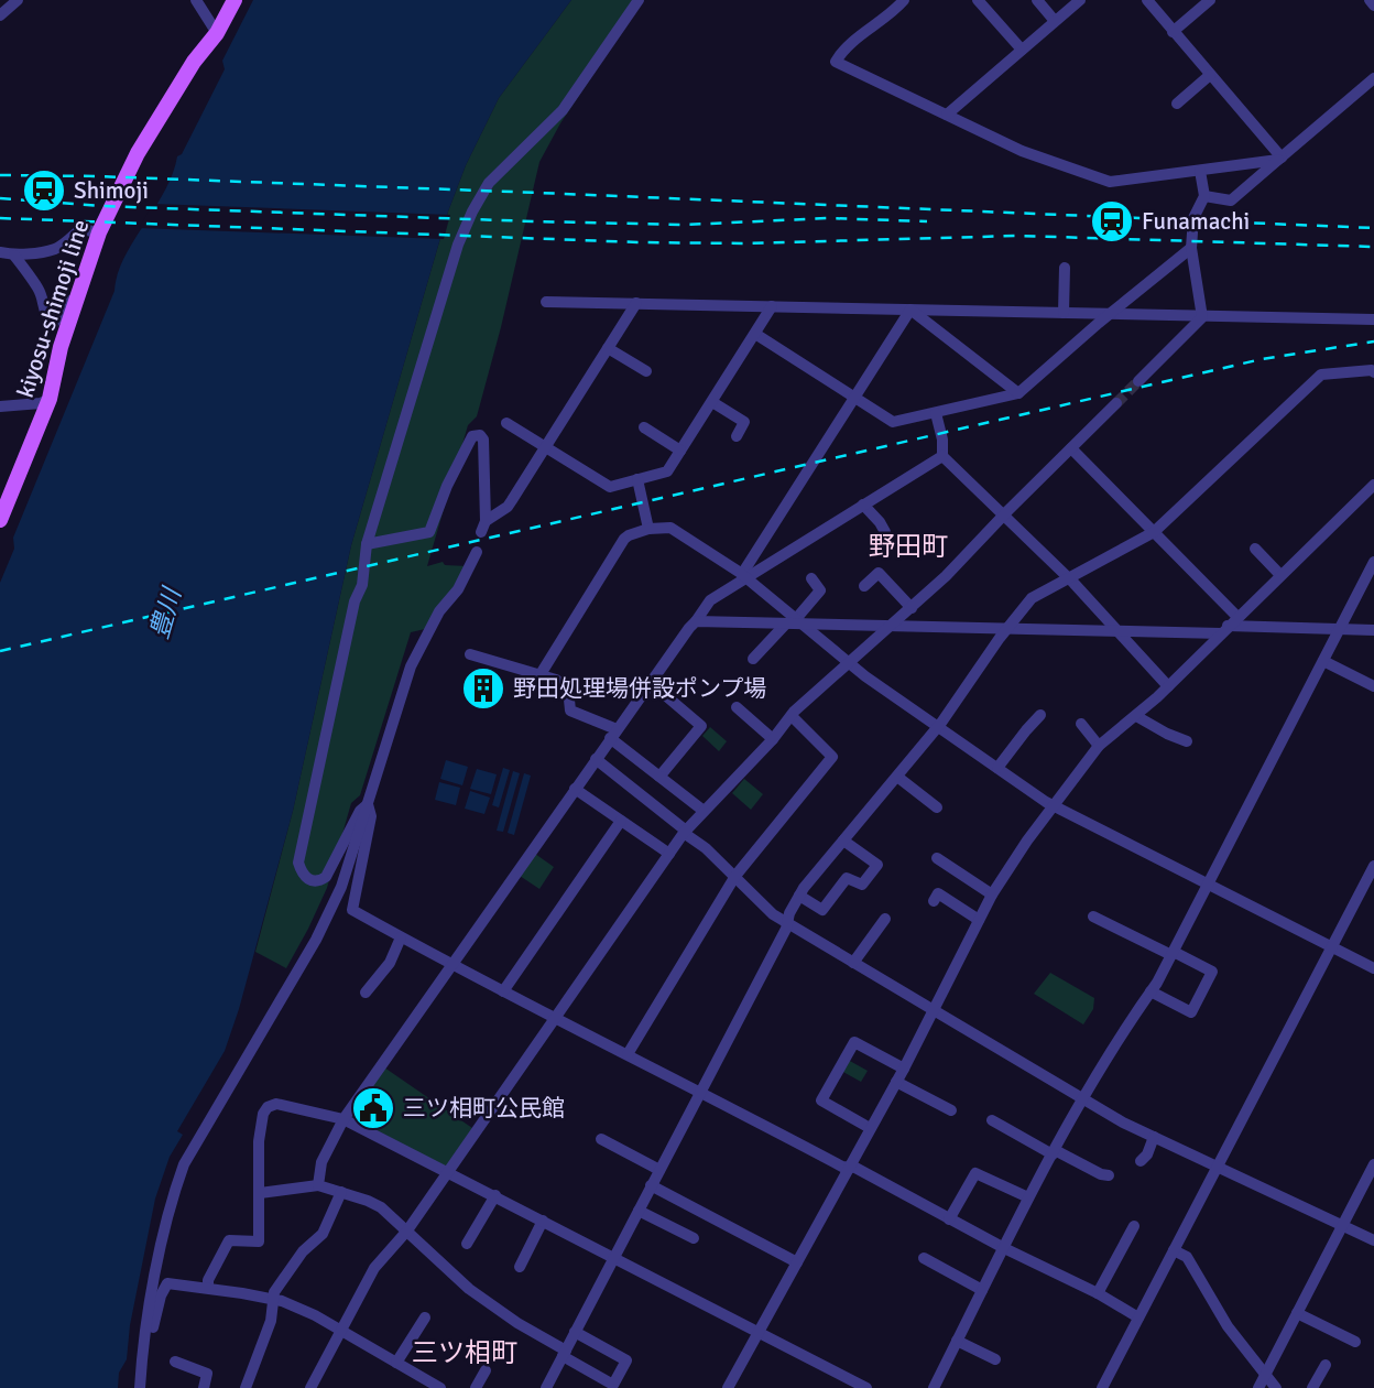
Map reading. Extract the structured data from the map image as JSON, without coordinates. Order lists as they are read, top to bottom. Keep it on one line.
{"streets":{"main road":["kiyosu-shimoji line"]},"districts":["野田町","三ツ相町"],"water":["豊川"],"places":{"station":["Shimoji","Funamachi"],"building":["野田処理場併設ポンプ場"],"public building":["三ツ相町公民館"]}}
